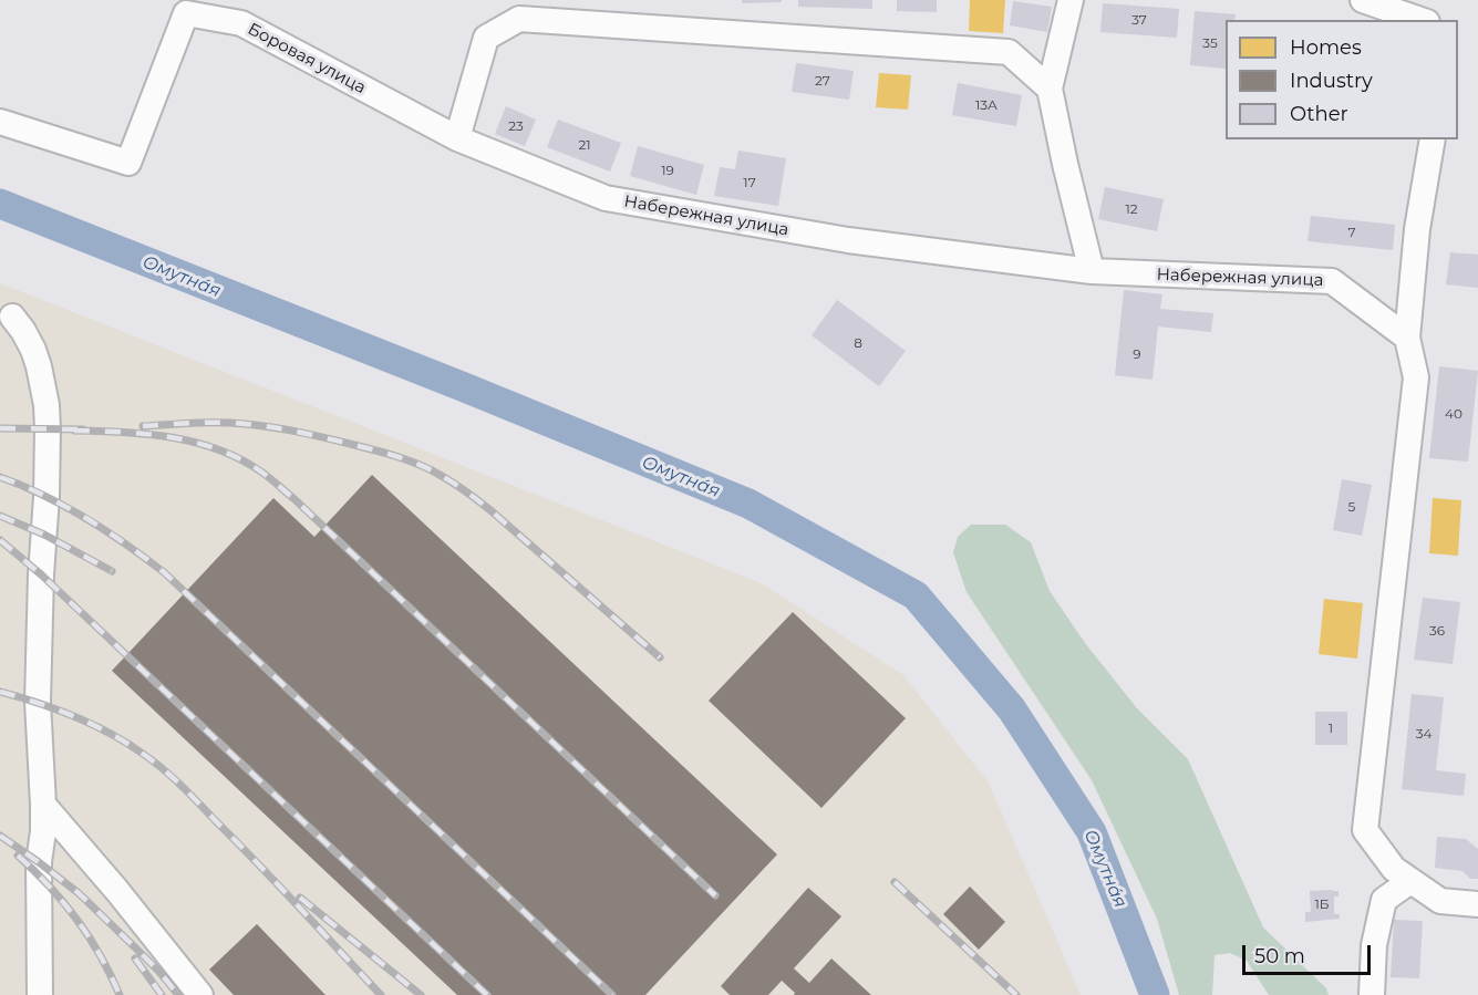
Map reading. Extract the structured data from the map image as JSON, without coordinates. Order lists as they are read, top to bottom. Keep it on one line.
{"streets":{"street":["Боровая улица","Набережная улица"]},"crossings":[["Боровая улица","Набережная улица"]],"water":["Омутна́я"],"house_numbers":["37","35","27","13А","23","21","19","17","12","7","8","9","40","5","36","1","34","1Б"],"legend":["Homes","Industry","Other"],"scale_bar":"50 m"}
